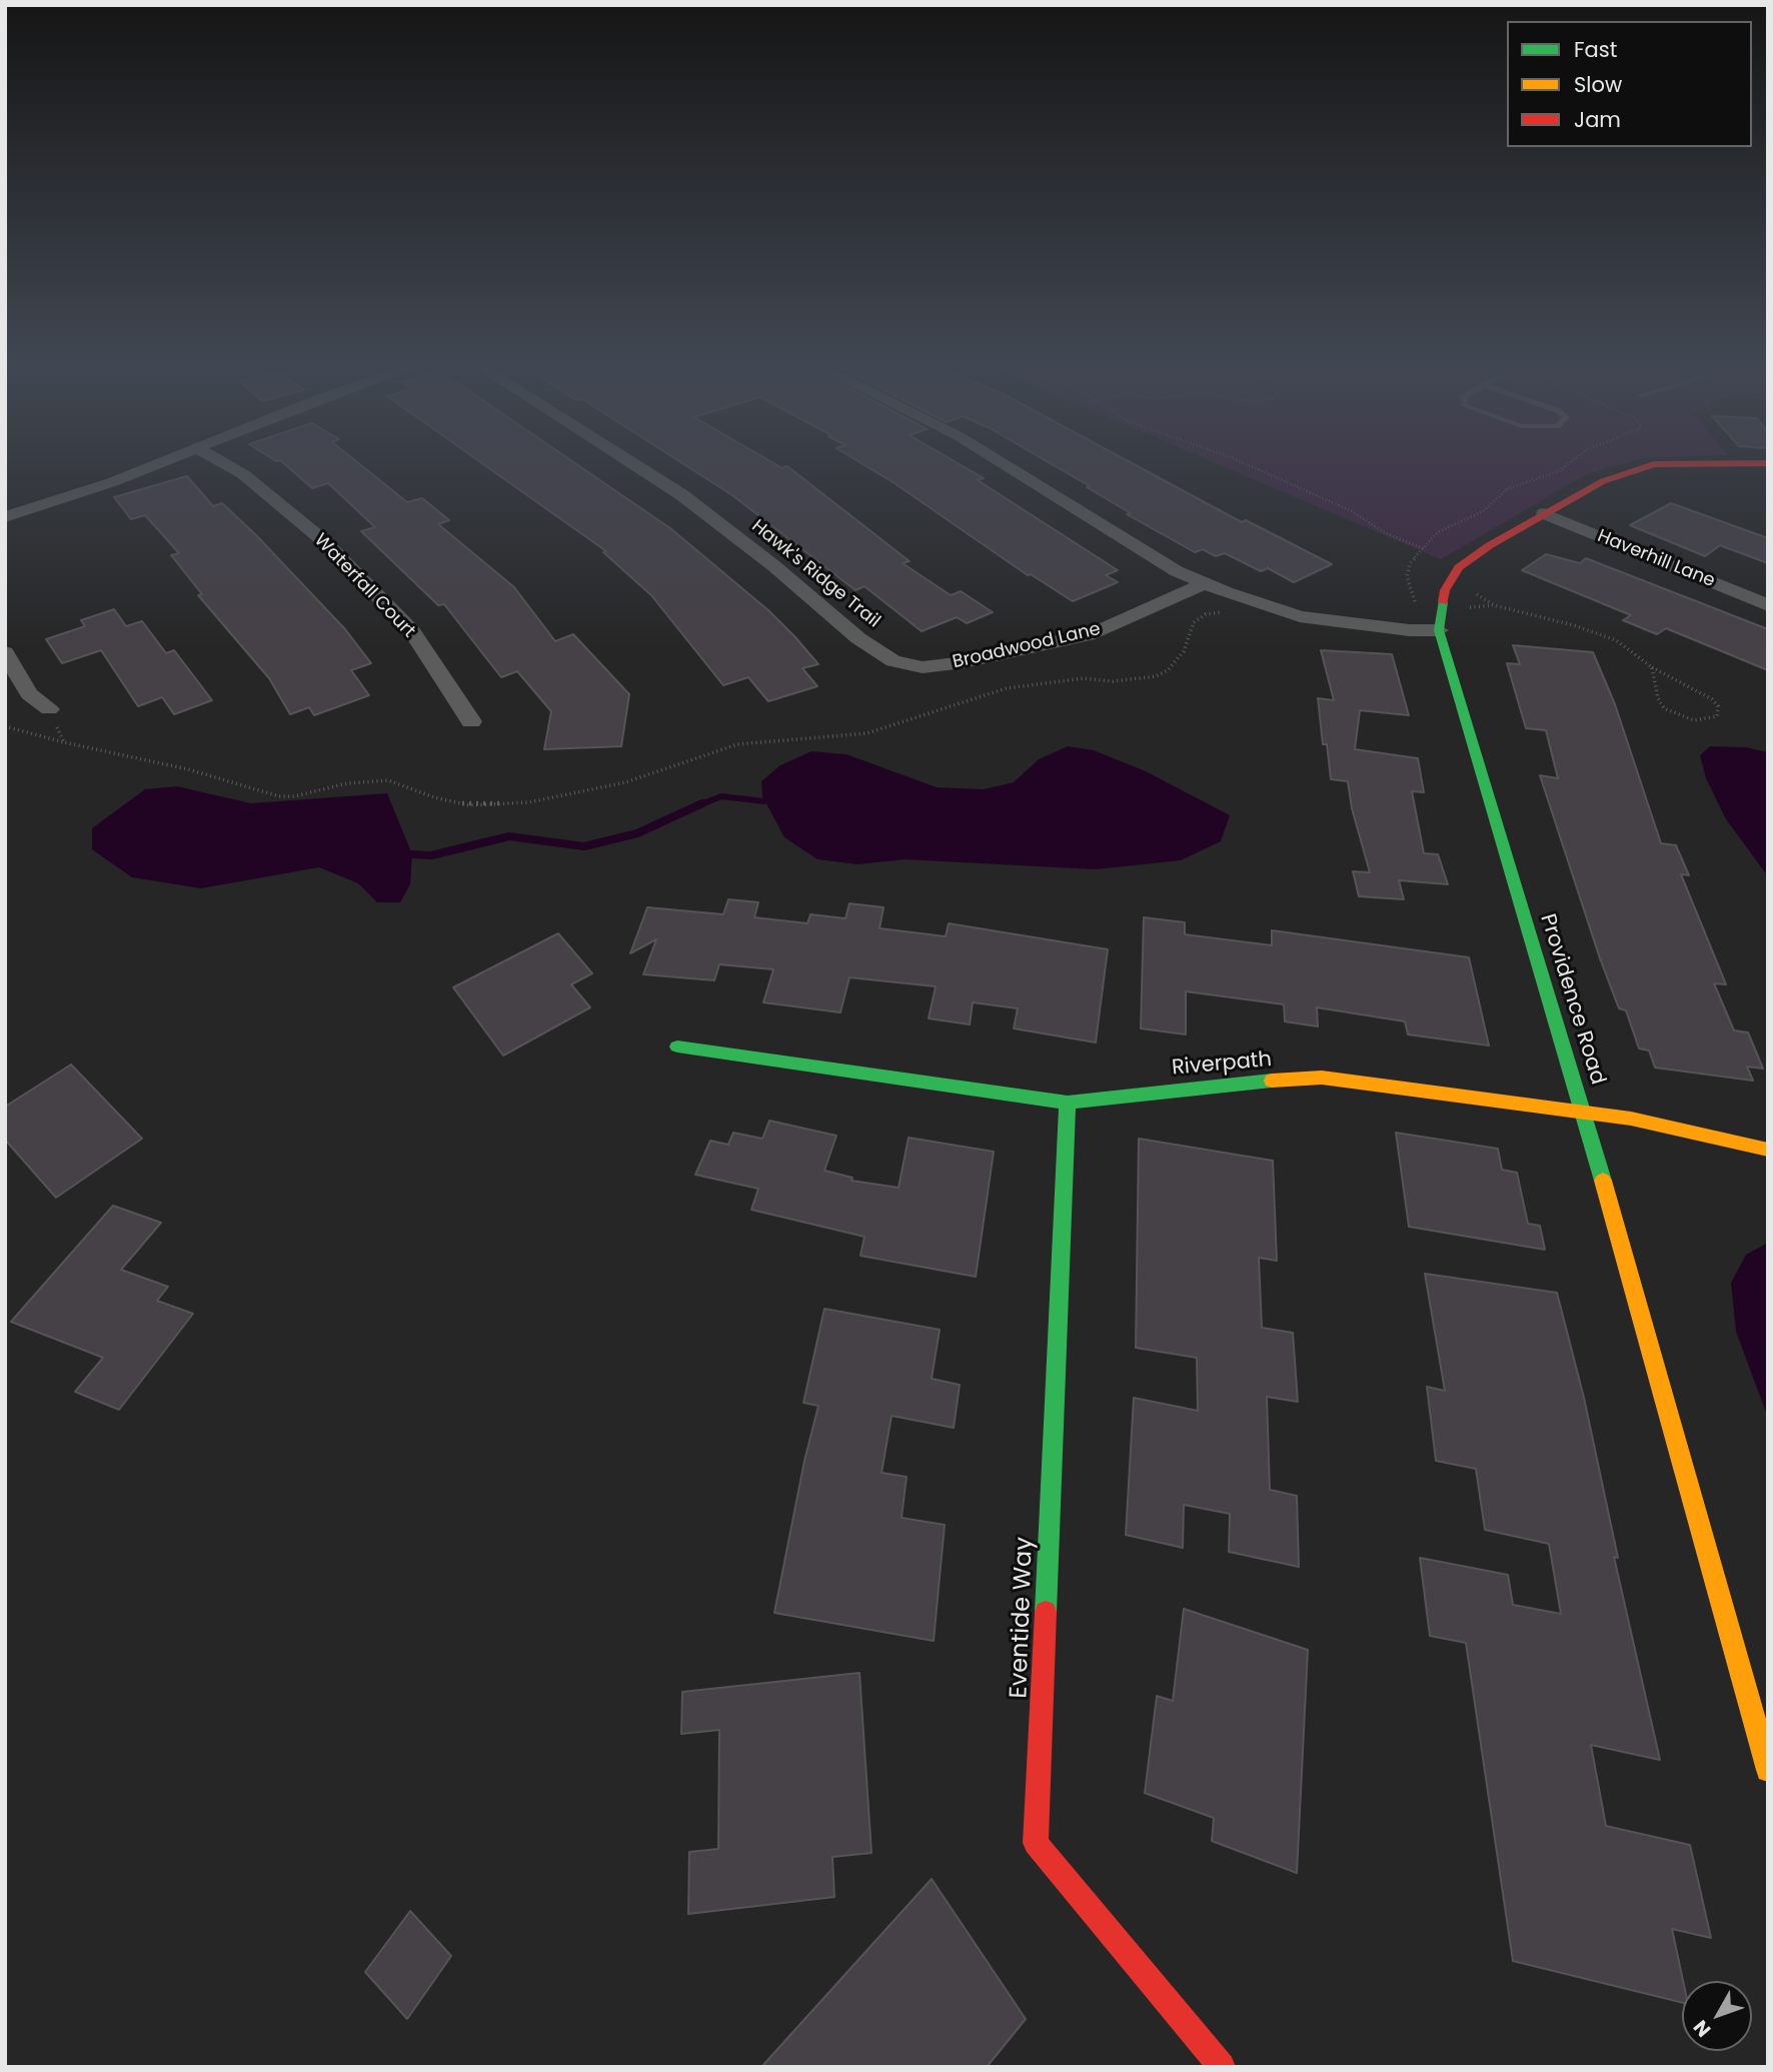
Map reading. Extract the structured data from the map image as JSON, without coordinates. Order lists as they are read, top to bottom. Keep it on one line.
{"streets":{"street":["Haverhill Lane","Hawk's Ridge Trail","Waterfall Court","Broadwood Lane","Providence Road","Riverpath","Eventide Way"]},"crossings":[["Haverhill Lane","Providence Road"],["Hawk's Ridge Trail","Broadwood Lane"],["Providence Road","Riverpath"],["Riverpath","Eventide Way"]],"legend":["Fast","Slow","Jam"],"north":"bottom left"}
